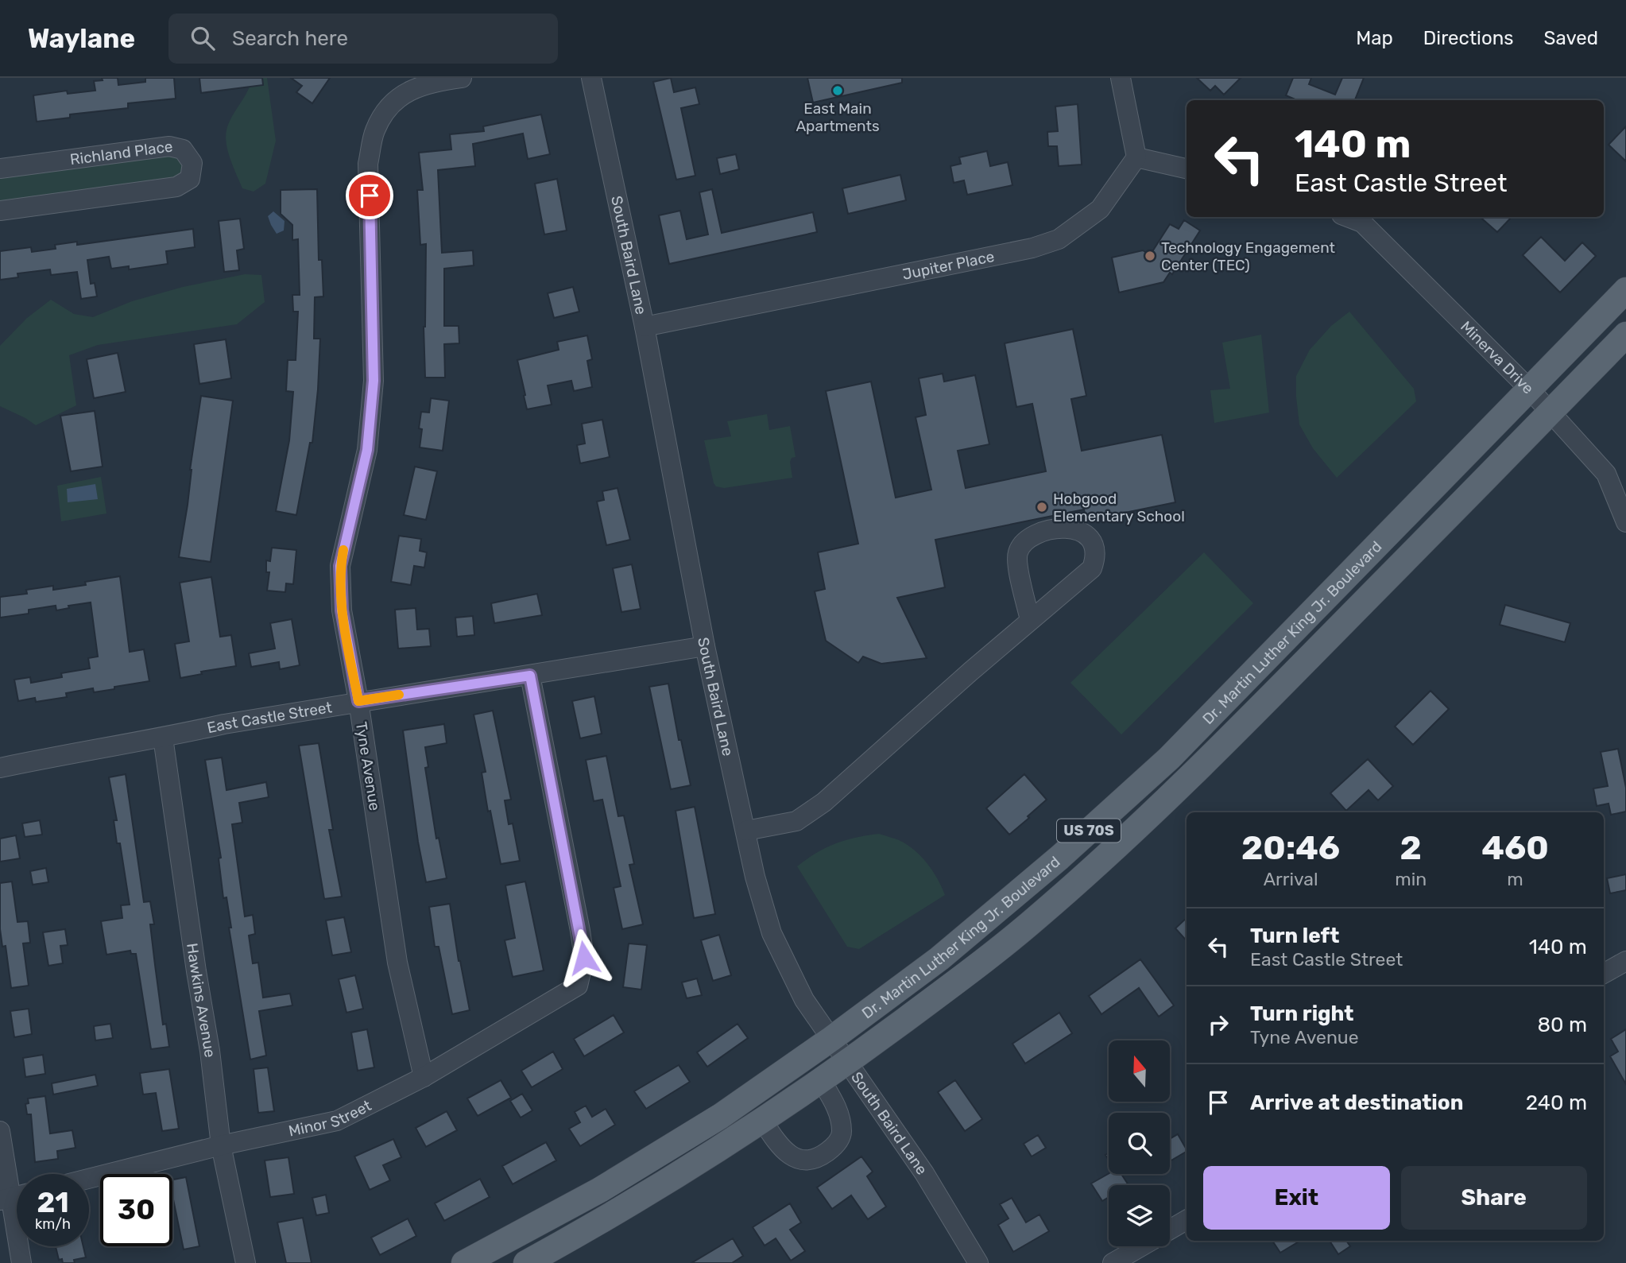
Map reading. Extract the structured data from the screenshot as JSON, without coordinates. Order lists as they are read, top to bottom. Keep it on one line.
{"streets":{"main road":["Dr. Martin Luther King Jr. Boulevard","US 70S"],"street":["Richland Place","South Baird Lane","Jupiter Place","Minerva Drive","East Castle Street","Tyne Avenue","Hawkins Avenue","Minor Street"]},"crossings":[["South Baird Lane","Jupiter Place"],["South Baird Lane","Dr. Martin Luther King Jr. Boulevard"],["South Baird Lane","East Castle Street"],["Minerva Drive","Dr. Martin Luther King Jr. Boulevard"],["East Castle Street","Tyne Avenue"],["East Castle Street","Hawkins Avenue"],["East Castle Street","Minor Street"],["Tyne Avenue","Minor Street"],["Hawkins Avenue","Minor Street"]],"places":["East Main Apartments","Technology Engagement Center (TEC)","Hobgood Elementary School"],"north":"top","page":{"header":"Waylane","search":"Search here","nav":["Map","Directions","Saved"],"turn":["140 m","East Castle Street"],"eta":["20:46","Arrival","2","min","460","m"],"list":[{"name":"Turn left","note":"East Castle Street","value":"140 m"},{"name":"Turn right","note":"Tyne Avenue","value":"80 m"},{"name":"Arrive at destination","value":"240 m"}],"buttons":["Exit","Share"],"speed":"21 km/h","limit":"30"}}
